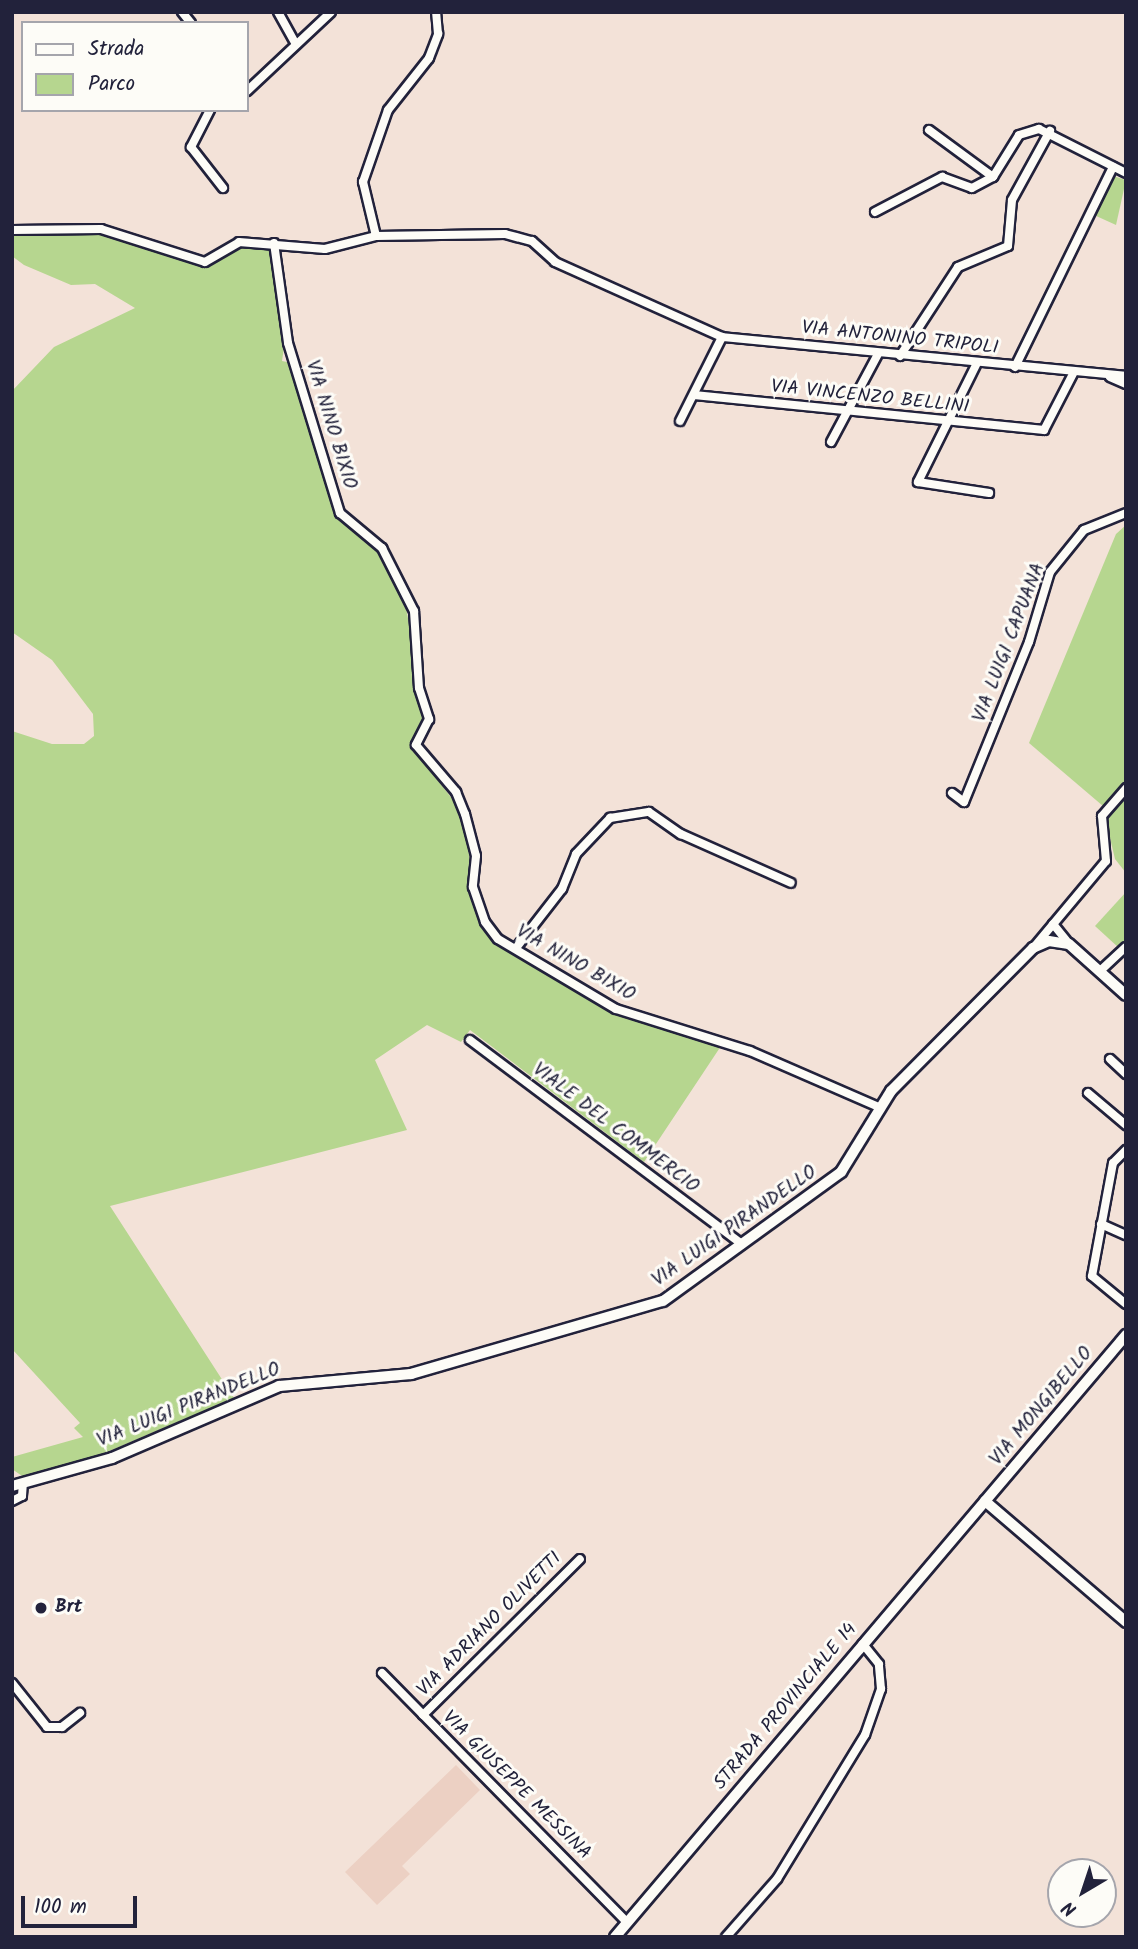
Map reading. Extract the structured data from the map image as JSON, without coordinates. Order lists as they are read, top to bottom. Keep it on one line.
{"streets":{"street":["VIA ANTONINO TRIPOLI","VIA VINCENZO BELLINI","VIA NINO BIXIO","VIA LUIGI CAPUANA","VIALE DEL COMMERCIO","VIA LUIGI PIRANDELLO","VIA MONGIBELLO","VIA ADRIANO OLIVETTI","STRADA PROVINCIALE 14","VIA GIUSEPPE MESSINA"]},"crossings":[["VIA ANTONINO TRIPOLI","VIA VINCENZO BELLINI"],["VIA ANTONINO TRIPOLI","VIA NINO BIXIO"],["VIA NINO BIXIO","VIA LUIGI PIRANDELLO"],["VIALE DEL COMMERCIO","VIA LUIGI PIRANDELLO"],["VIA MONGIBELLO","STRADA PROVINCIALE 14"],["VIA ADRIANO OLIVETTI","VIA GIUSEPPE MESSINA"],["STRADA PROVINCIALE 14","VIA GIUSEPPE MESSINA"]],"places":["Brt"],"legend":["Strada","Parco"],"scale_bar":"100 m","north":"bottom left"}
